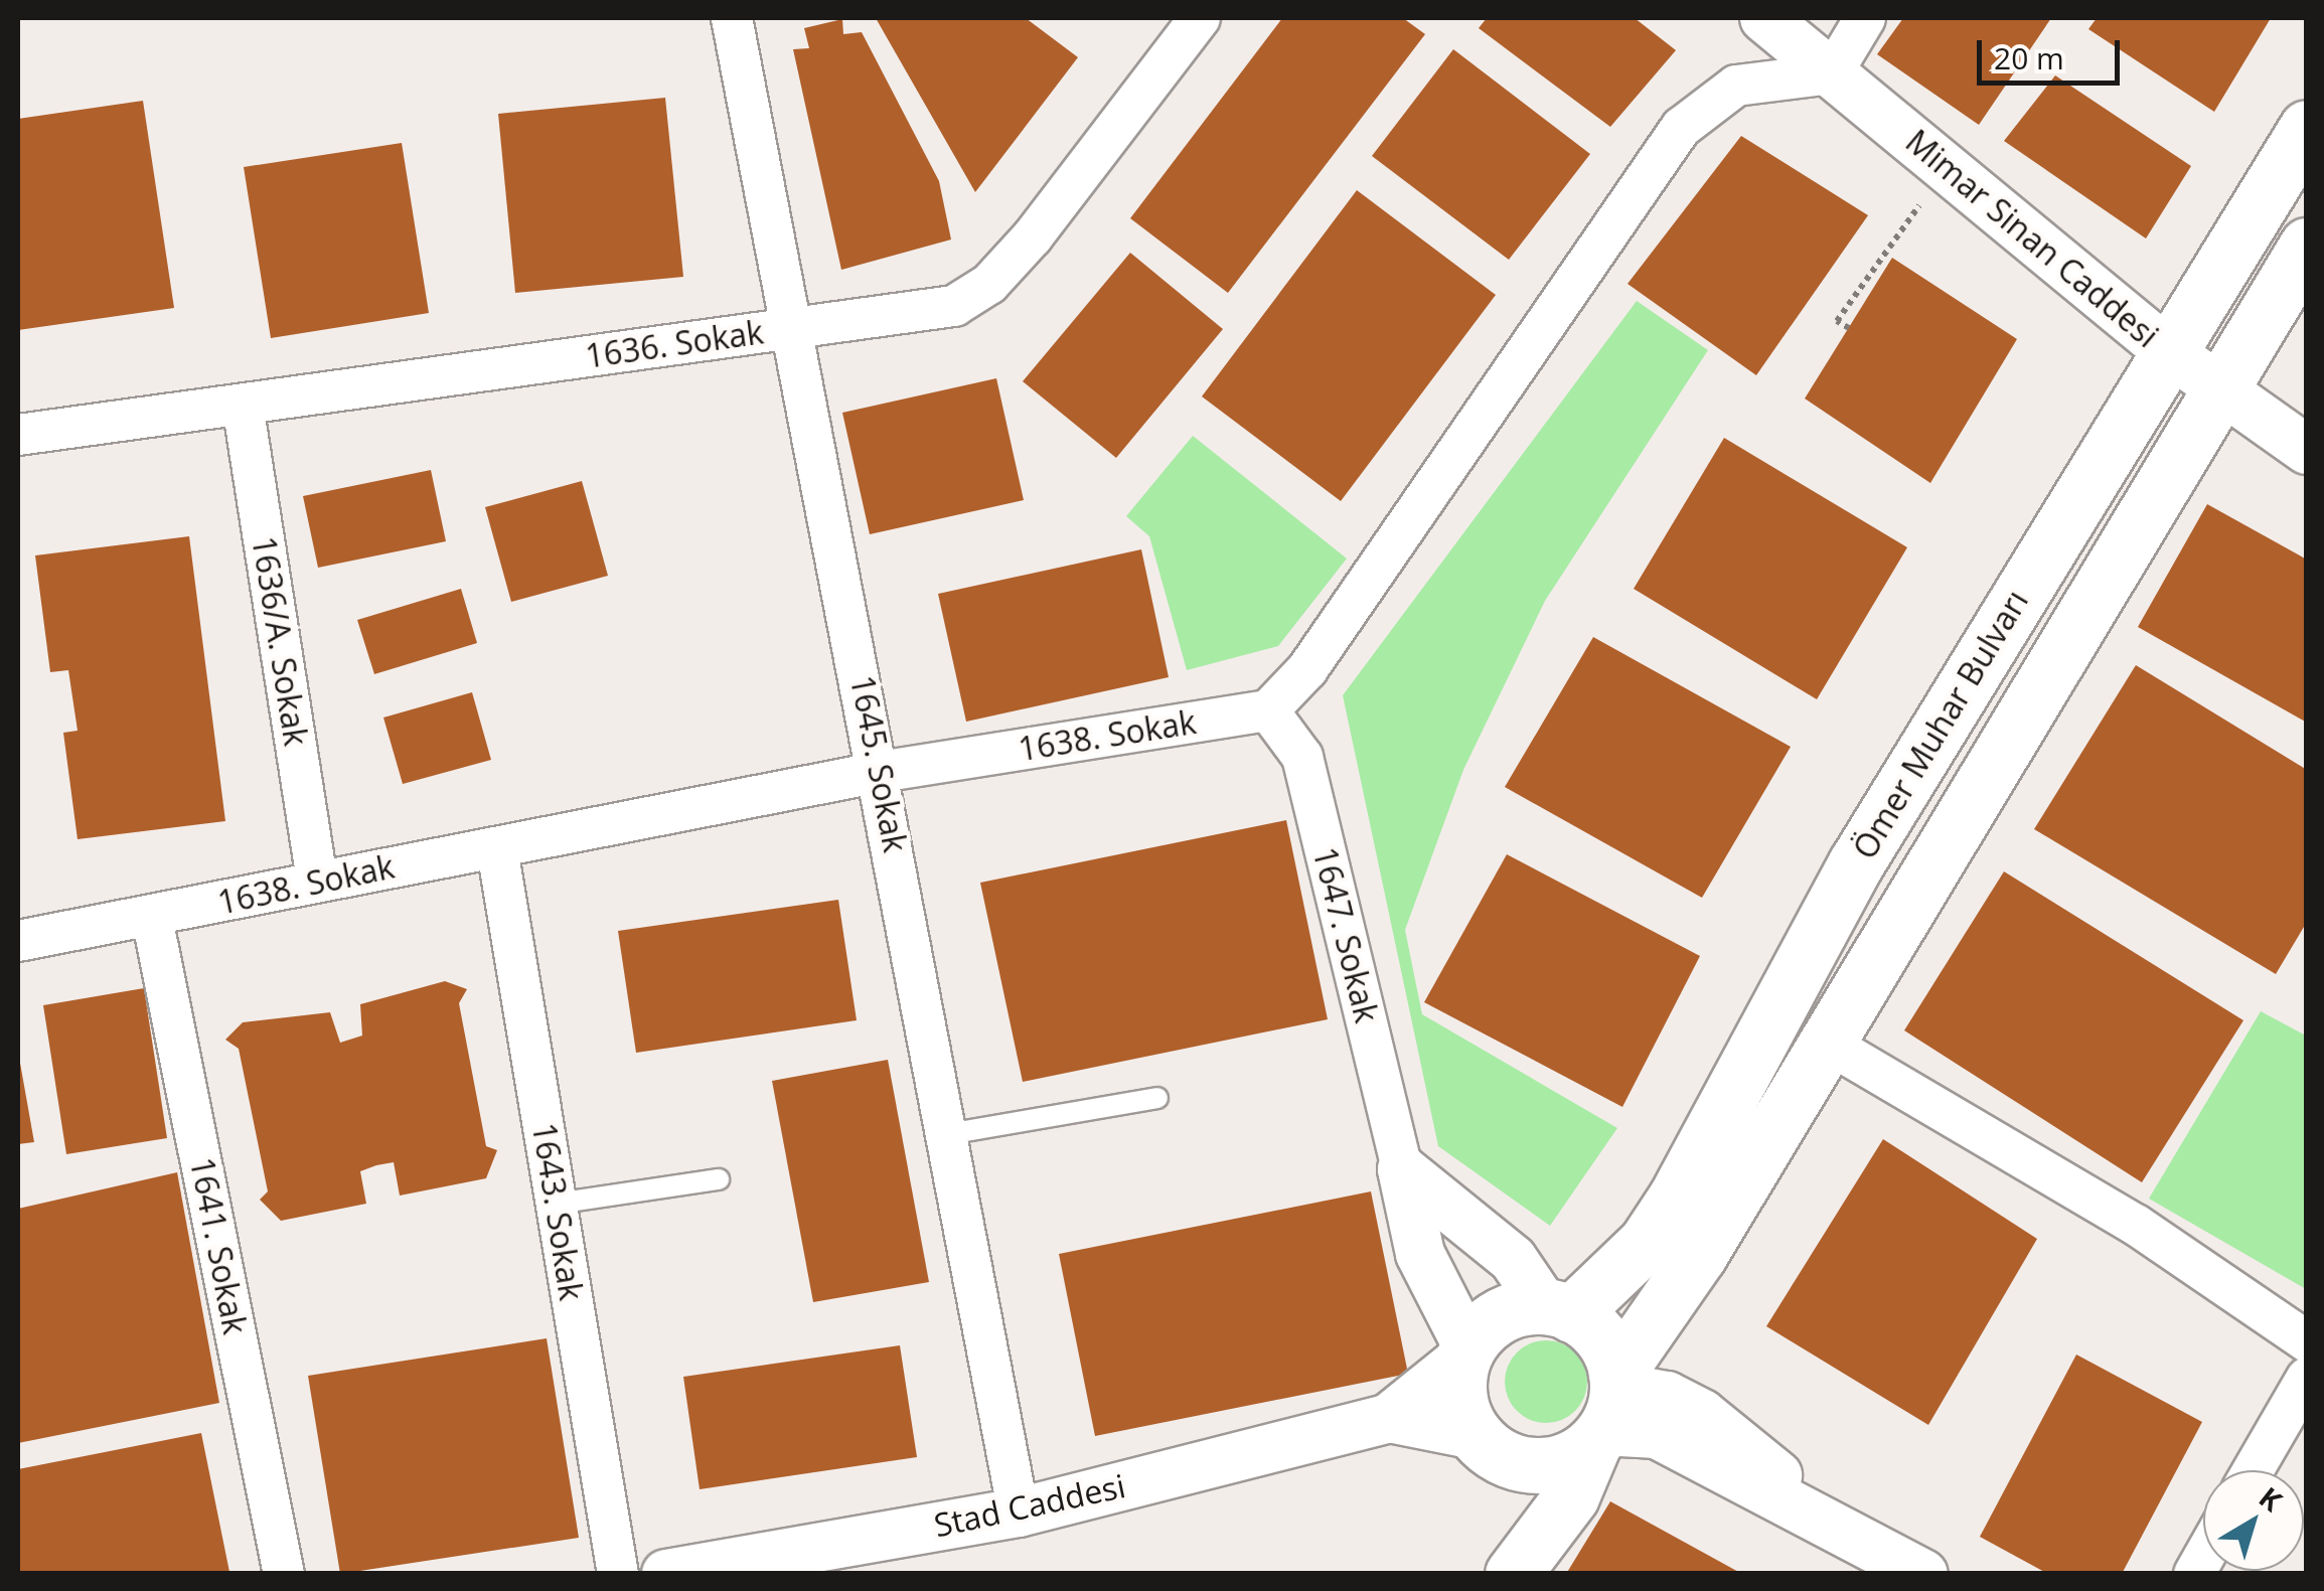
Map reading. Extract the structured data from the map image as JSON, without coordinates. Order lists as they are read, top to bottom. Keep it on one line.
{"streets":{"main road":["Ömer Muhar Bulvarı"],"street":["Mimar Sinan Caddesi","1636. Sokak","1636/A. Sokak","1638. Sokak","1645. Sokak","1647. Sokak","1643. Sokak","1641. Sokak","Stad Caddesi"]},"crossings":[["Mimar Sinan Caddesi","Ömer Muhar Bulvarı"],["1636. Sokak","1636/A. Sokak"],["1636. Sokak","1645. Sokak"],["1636/A. Sokak","1638. Sokak"],["1638. Sokak","1645. Sokak"],["1638. Sokak","1647. Sokak"],["1638. Sokak","1643. Sokak"],["1638. Sokak","1641. Sokak"],["1645. Sokak","Stad Caddesi"]],"scale_bar":"20 m","north":"top right"}
